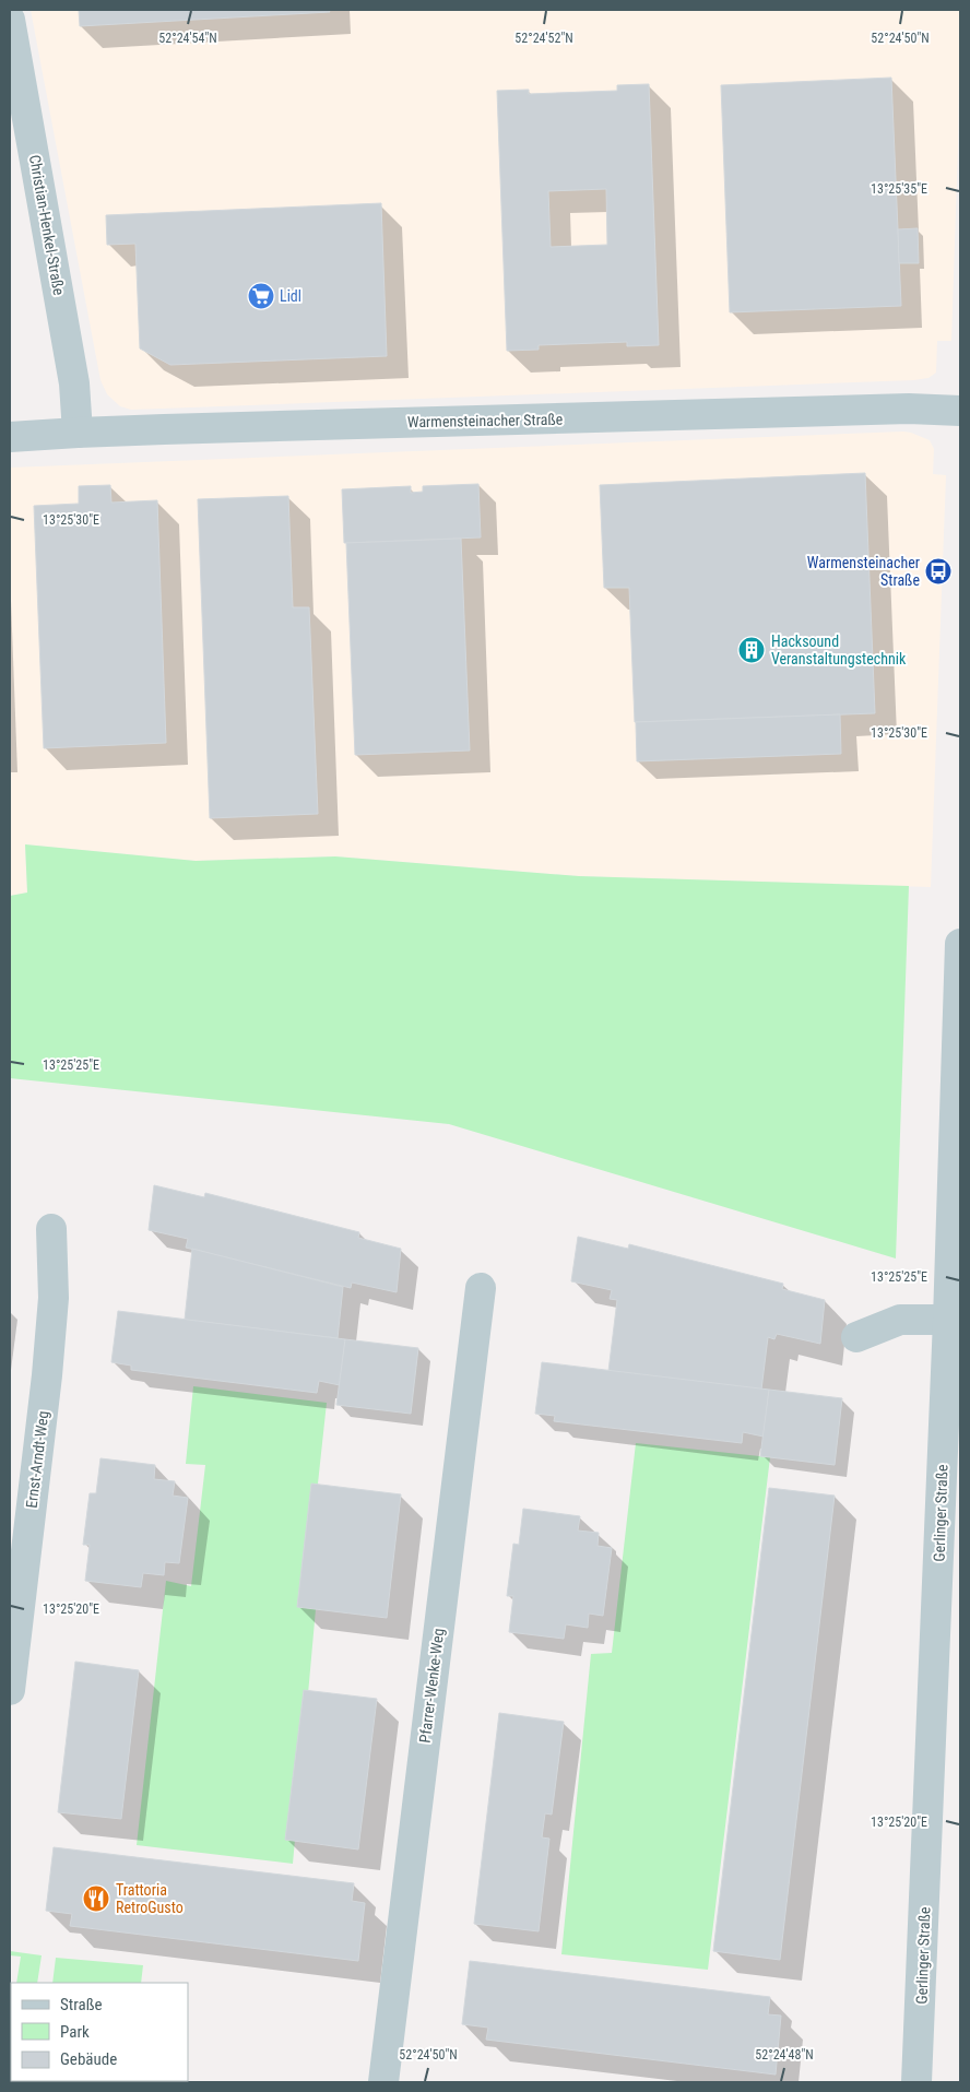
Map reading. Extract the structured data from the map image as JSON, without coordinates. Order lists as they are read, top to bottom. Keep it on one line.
{"streets":{"street":["Christian-Henkel-Straße","Warmensteinacher Straße","Ernst-Arndt-Weg","Gerlinger Straße","Pfarrer-Wenke-Weg"]},"crossings":[["Christian-Henkel-Straße","Warmensteinacher Straße"]],"places":{"supermarket":["Lidl"],"bus stop":["Warmensteinacher Straße"],"building":["Hacksound Veranstaltungstechnik"],"restaurant":["Trattoria RetroGusto"]},"legend":["Straße","Park","Gebäude"],"coordinates":["52°24'52\"N","52°24'50\"N","52°24'54\"N","13°25'35\"E","13°25'30\"E","13°25'25\"E","13°25'20\"E","52°24'48\"N"]}
